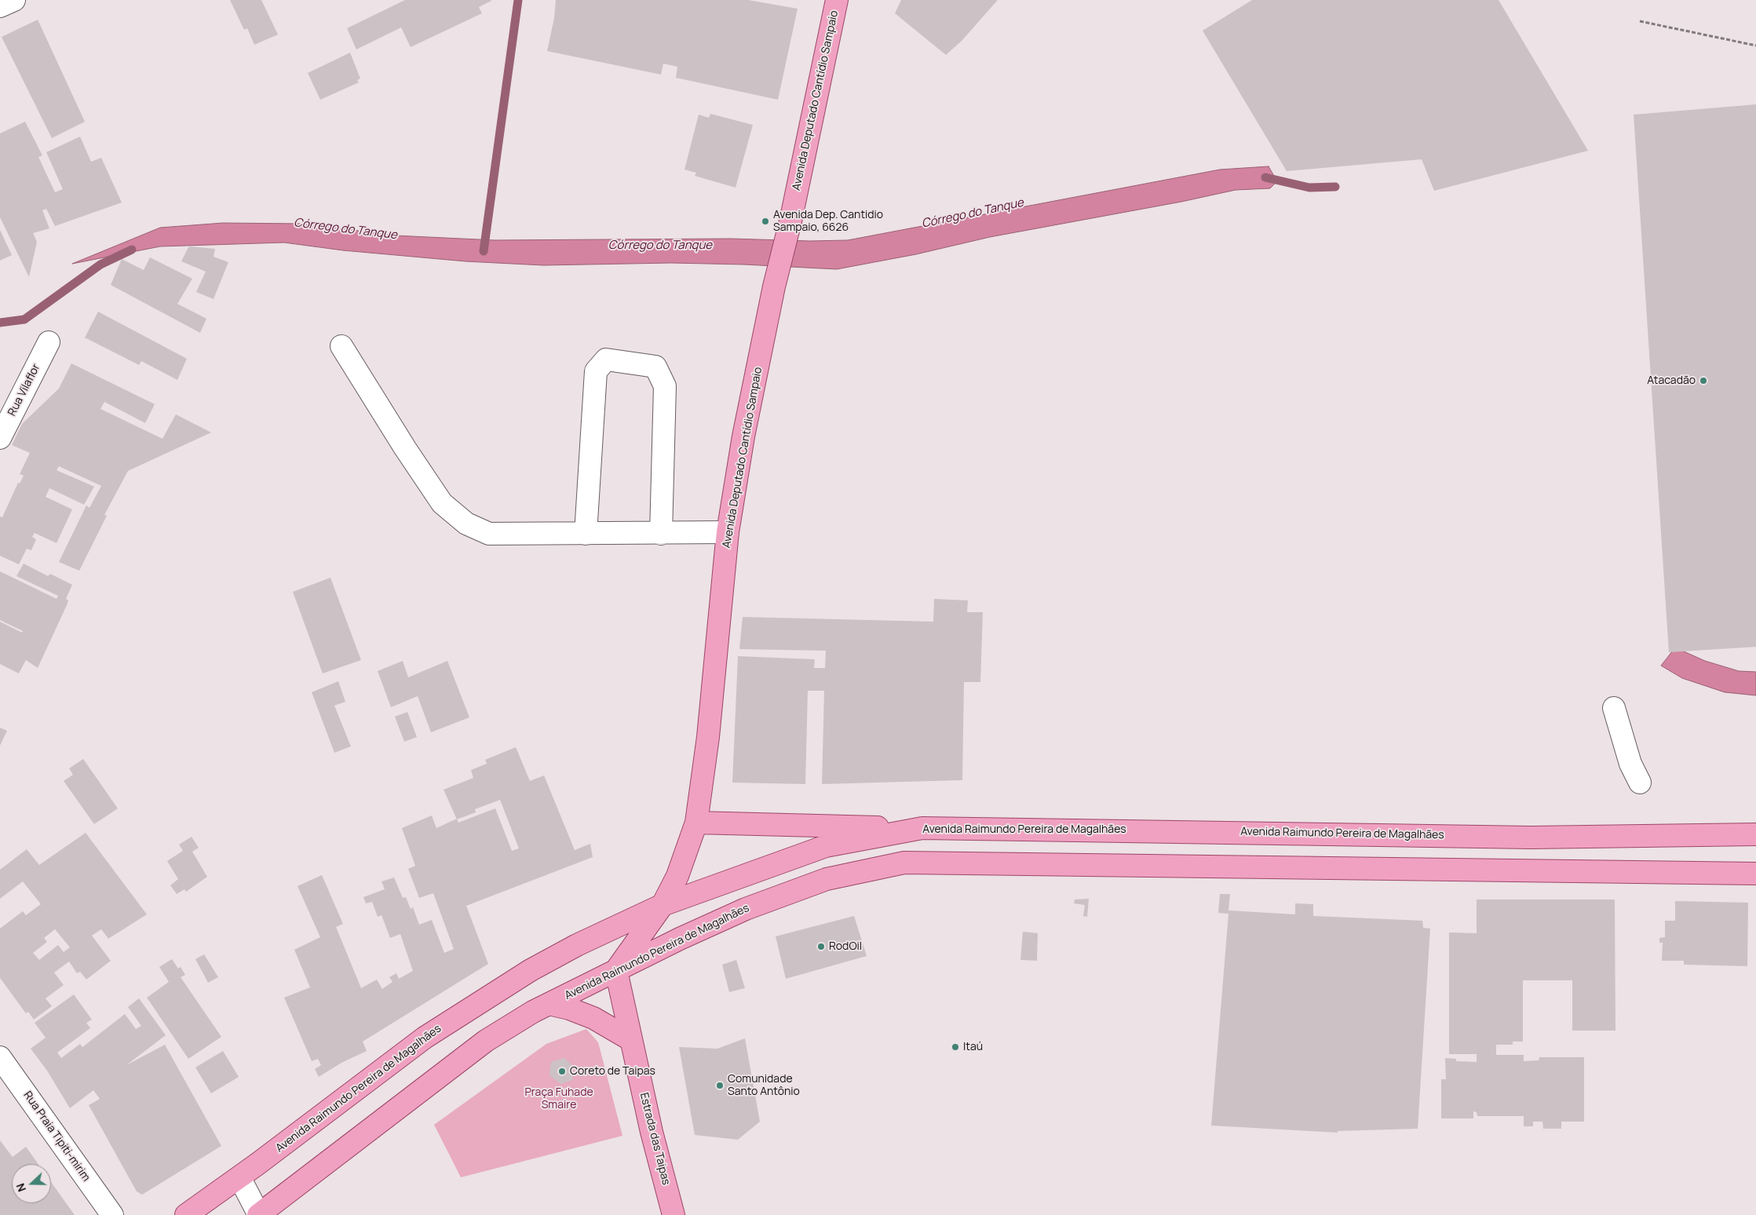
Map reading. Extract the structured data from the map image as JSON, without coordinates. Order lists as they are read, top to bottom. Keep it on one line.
{"streets":{"main road":["Avenida Deputado Cantídio Sampaio","Avenida Raimundo Pereira de Magalhães","Estrada das Taipas"],"street":["Rua Vilaflor","Rua Praia Tipiti-mirim"]},"crossings":[["Avenida Deputado Cantídio Sampaio","Avenida Raimundo Pereira de Magalhães"],["Avenida Deputado Cantídio Sampaio","Estrada das Taipas"],["Avenida Raimundo Pereira de Magalhães","Estrada das Taipas"]],"water":["Córrego do Tanque"],"parks":["Praça Fuhade Smaire"],"places":["Avenida Dep. Cantidio Sampaio, 6626","Atacadão","RodOil","Itaú","Coreto de Taipas","Comunidade Santo Antônio"],"north":"left"}
